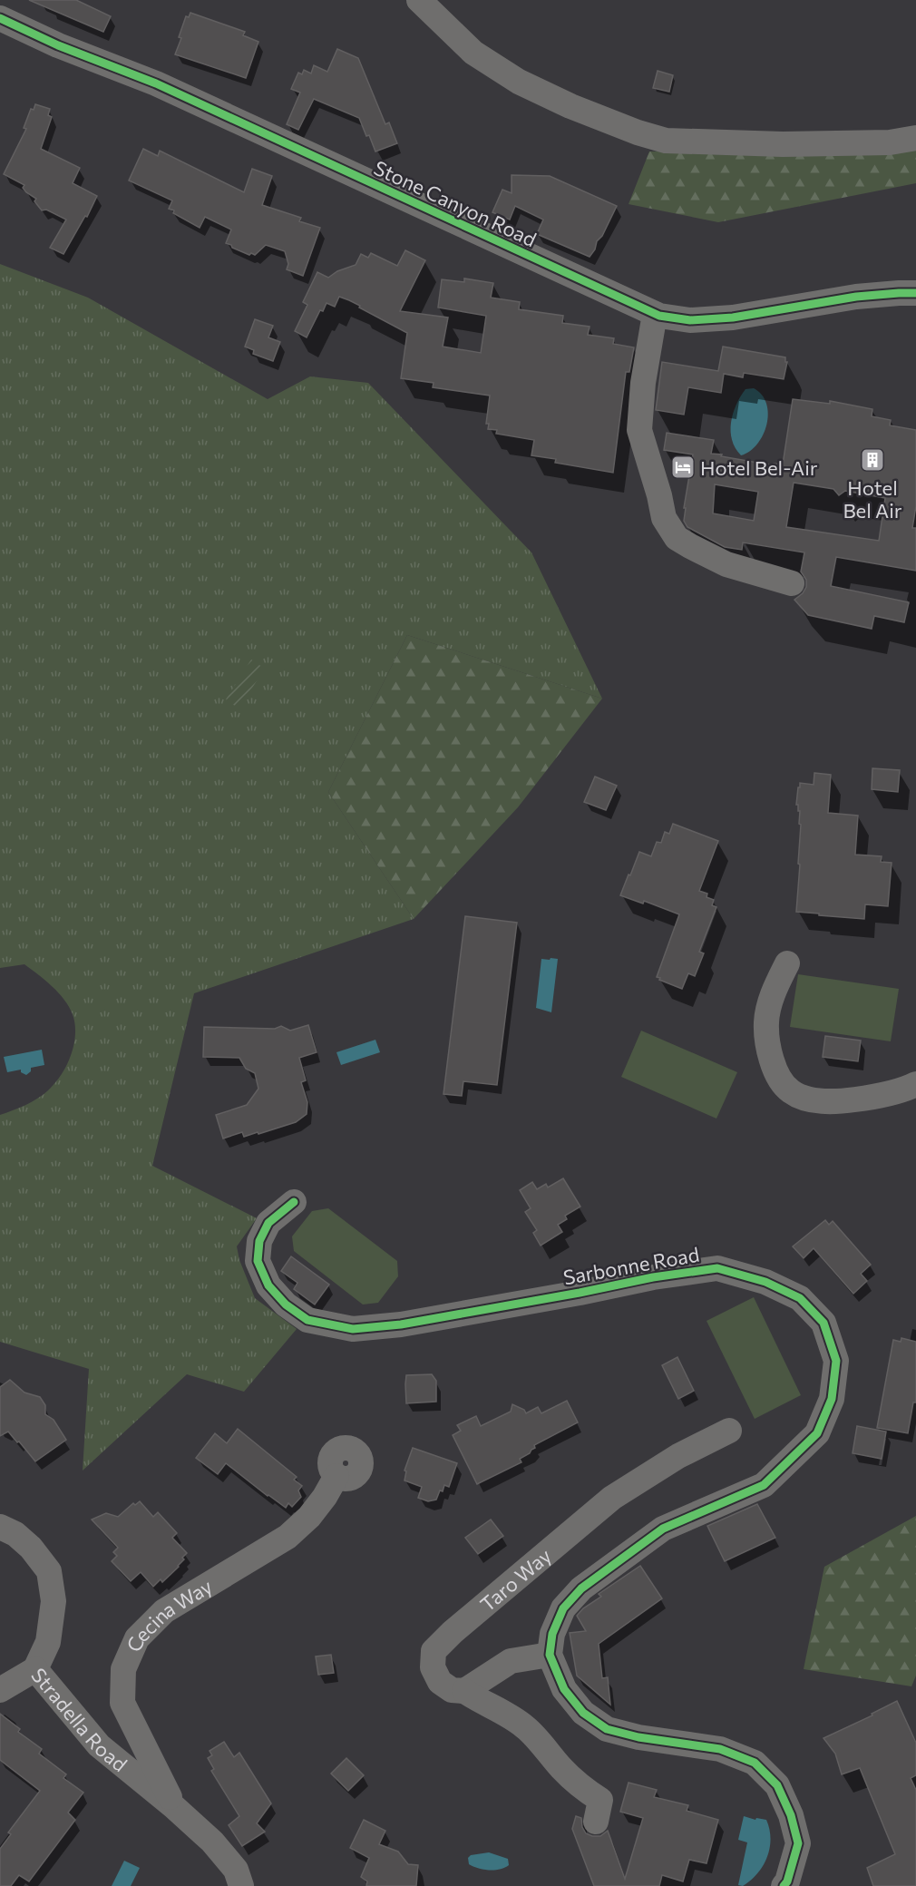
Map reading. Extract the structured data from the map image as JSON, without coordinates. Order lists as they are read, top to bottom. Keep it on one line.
{"streets":{"street":["Stone Canyon Road","Sarbonne Road","Taro Way","Cecina Way","Stradella Road"]},"crossings":[["Cecina Way","Stradella Road"]],"places":{"building":["Hotel Bel Air"],"hotel":["Hotel Bel-Air"]}}
